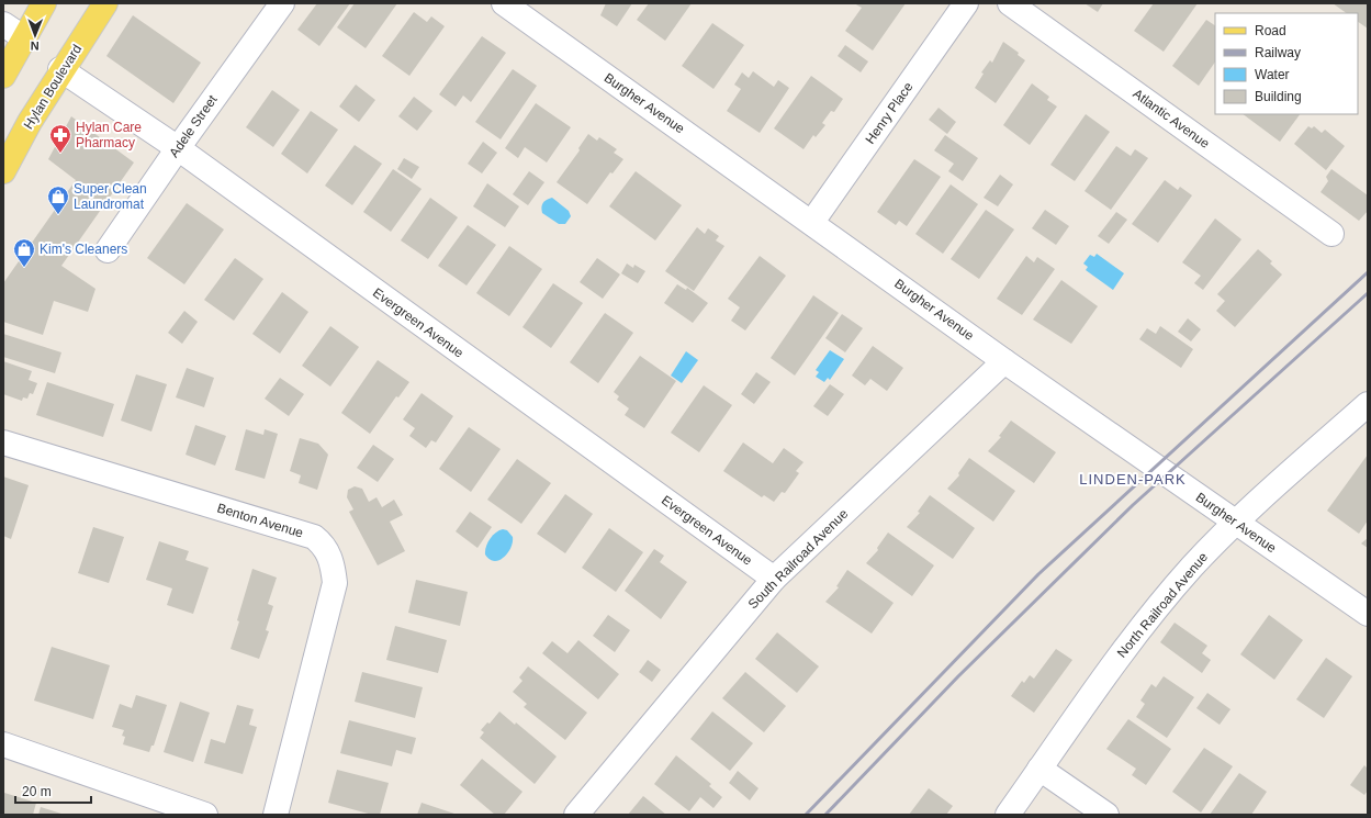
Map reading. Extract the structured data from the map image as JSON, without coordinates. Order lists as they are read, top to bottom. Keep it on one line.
{"streets":{"main road":["Hylan Boulevard"],"street":["Burgher Avenue","Henry Place","Atlantic Avenue","Adele Street","Evergreen Avenue","Benton Avenue","South Railroad Avenue","North Railroad Avenue"]},"crossings":[["Hylan Boulevard","Evergreen Avenue"],["Burgher Avenue","Henry Place"],["Burgher Avenue","South Railroad Avenue"],["Burgher Avenue","North Railroad Avenue"],["Adele Street","Evergreen Avenue"],["Evergreen Avenue","South Railroad Avenue"]],"districts":["LINDEN-PARK"],"places":{"pharmacy":["Hylan Care Pharmacy"],"shop":["Super Clean Laundromat","Kim's Cleaners"]},"legend":["Road","Railway","Water","Building"],"scale_bar":"20 m","north":"bottom"}
